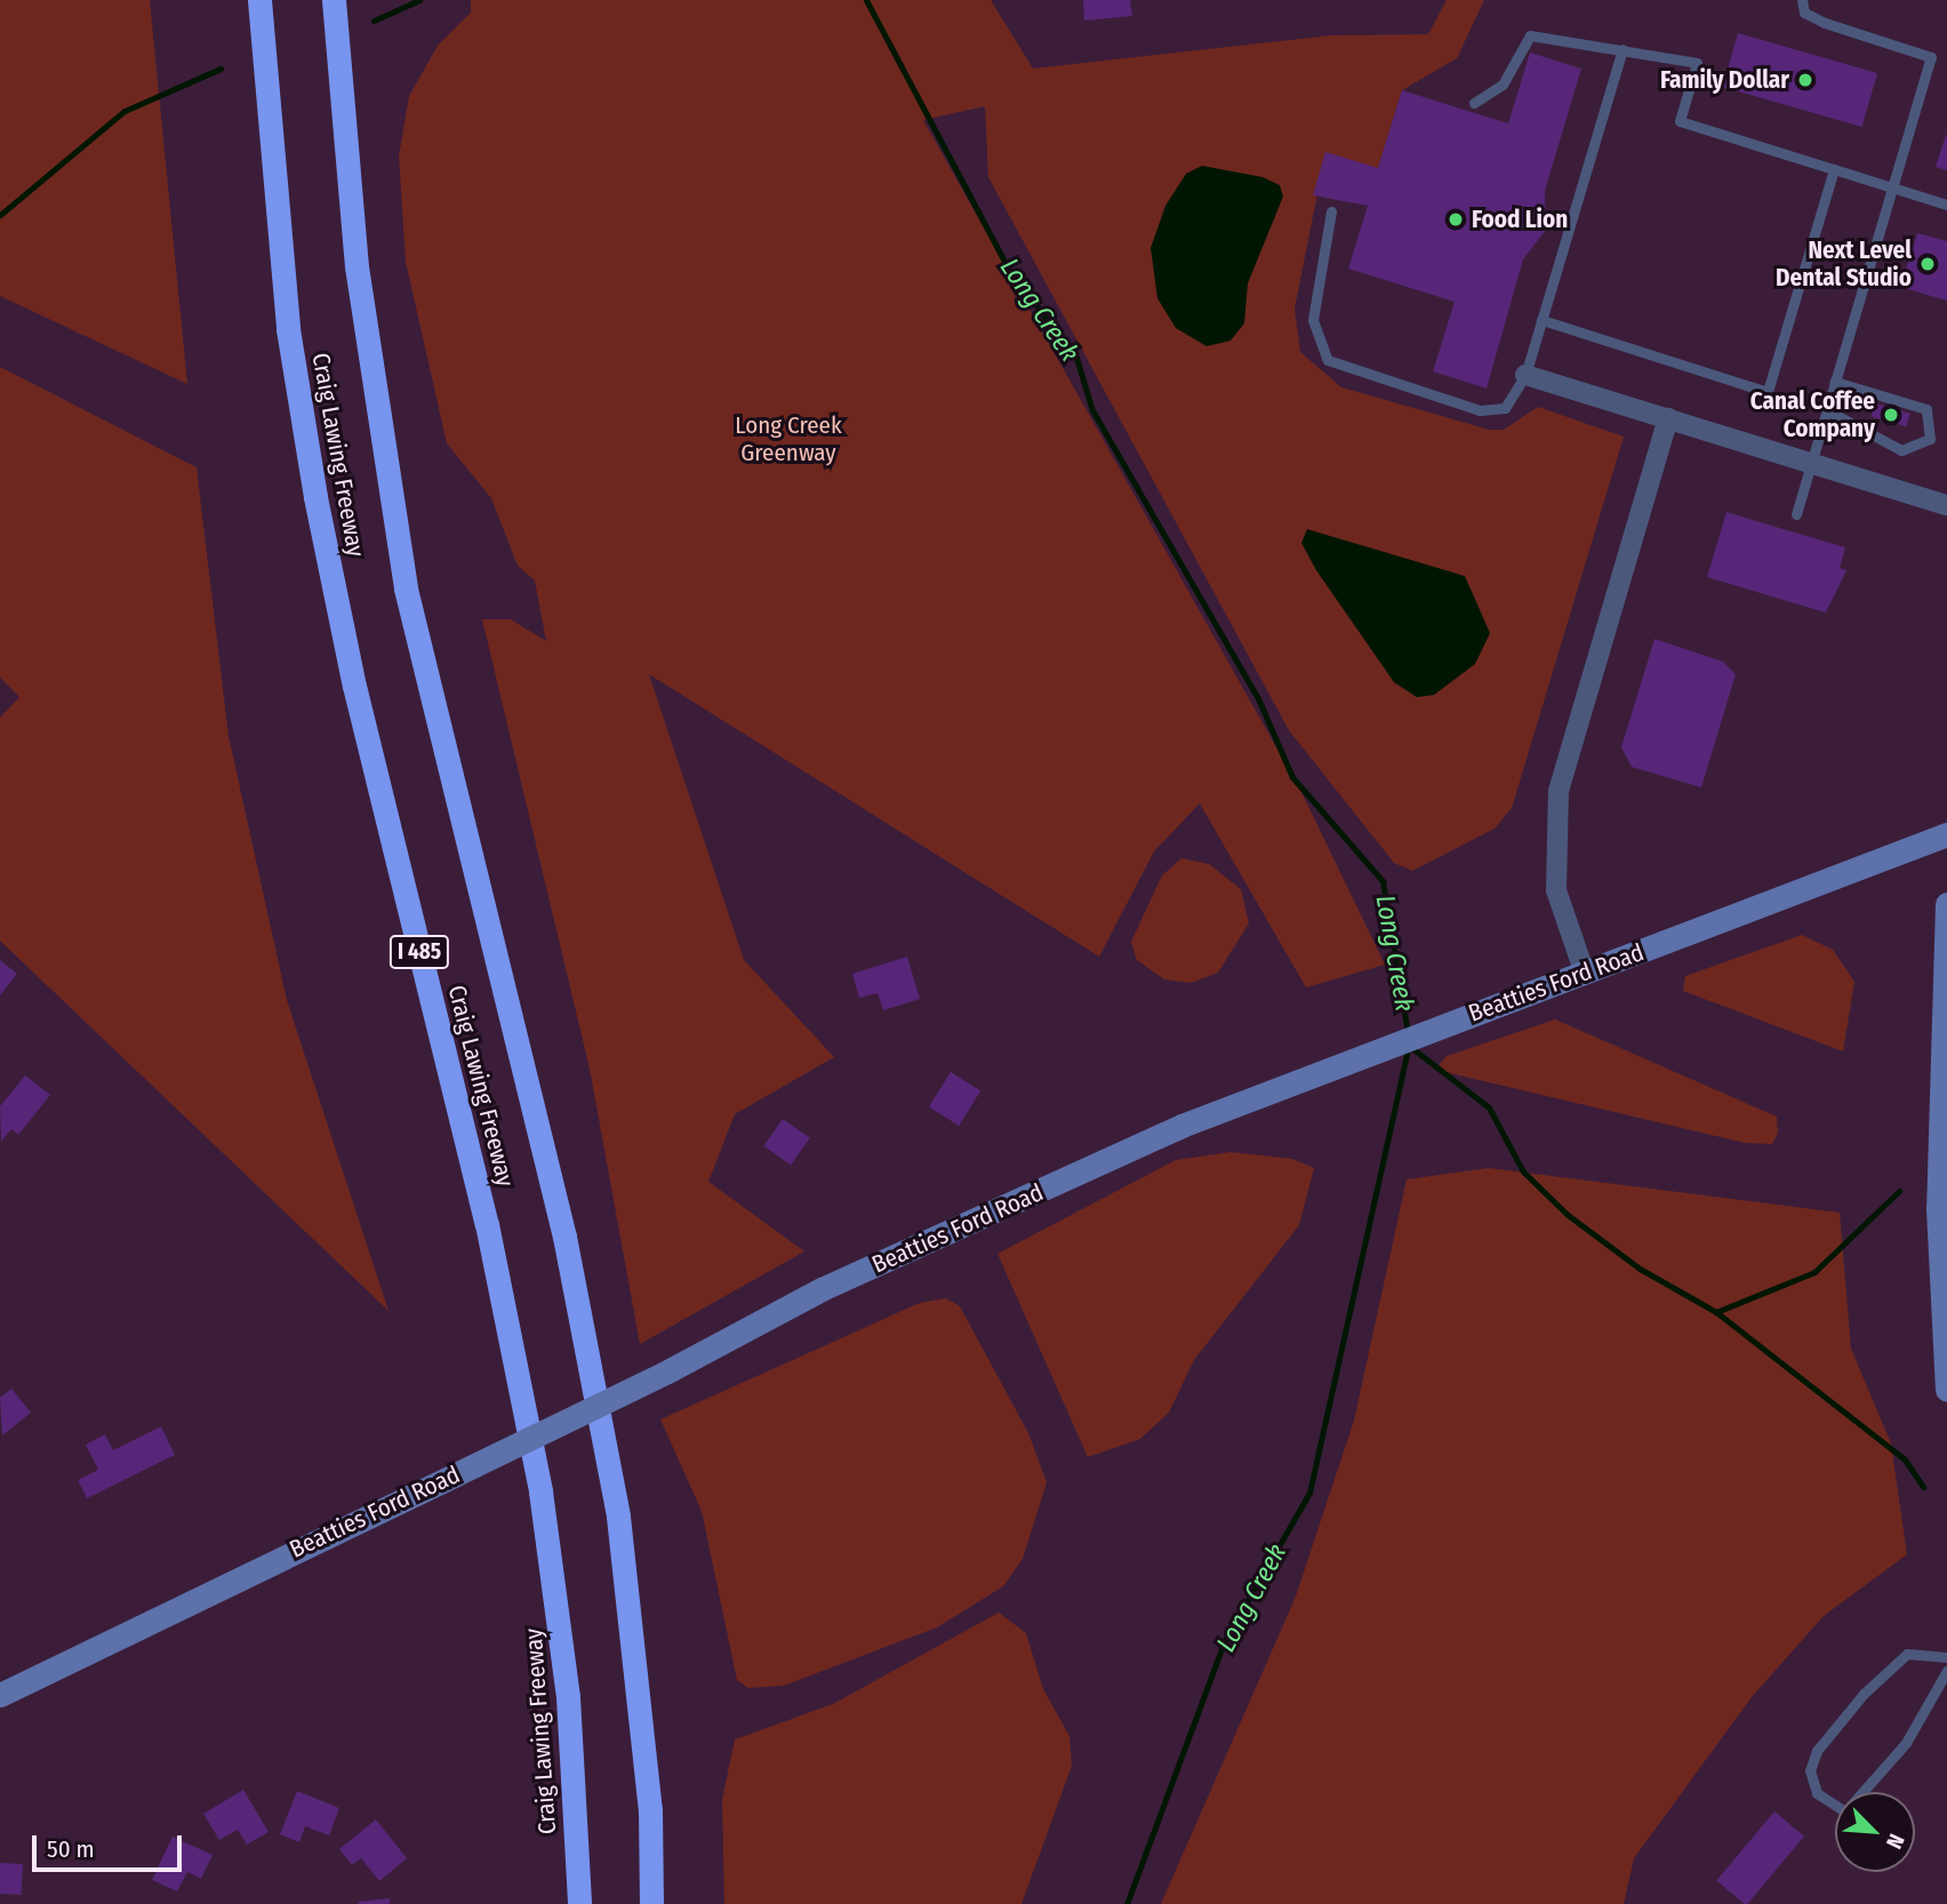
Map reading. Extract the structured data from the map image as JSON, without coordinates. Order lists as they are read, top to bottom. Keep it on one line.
{"streets":{"highway":["Craig Lawing Freeway","I 485"],"main road":["Beatties Ford Road"]},"water":["Long Creek"],"parks":["Long Creek Greenway"],"places":["Family Dollar","Food Lion","Next Level Dental Studio","Canal Coffee Company"],"scale_bar":"50 m","north":"bottom right"}
